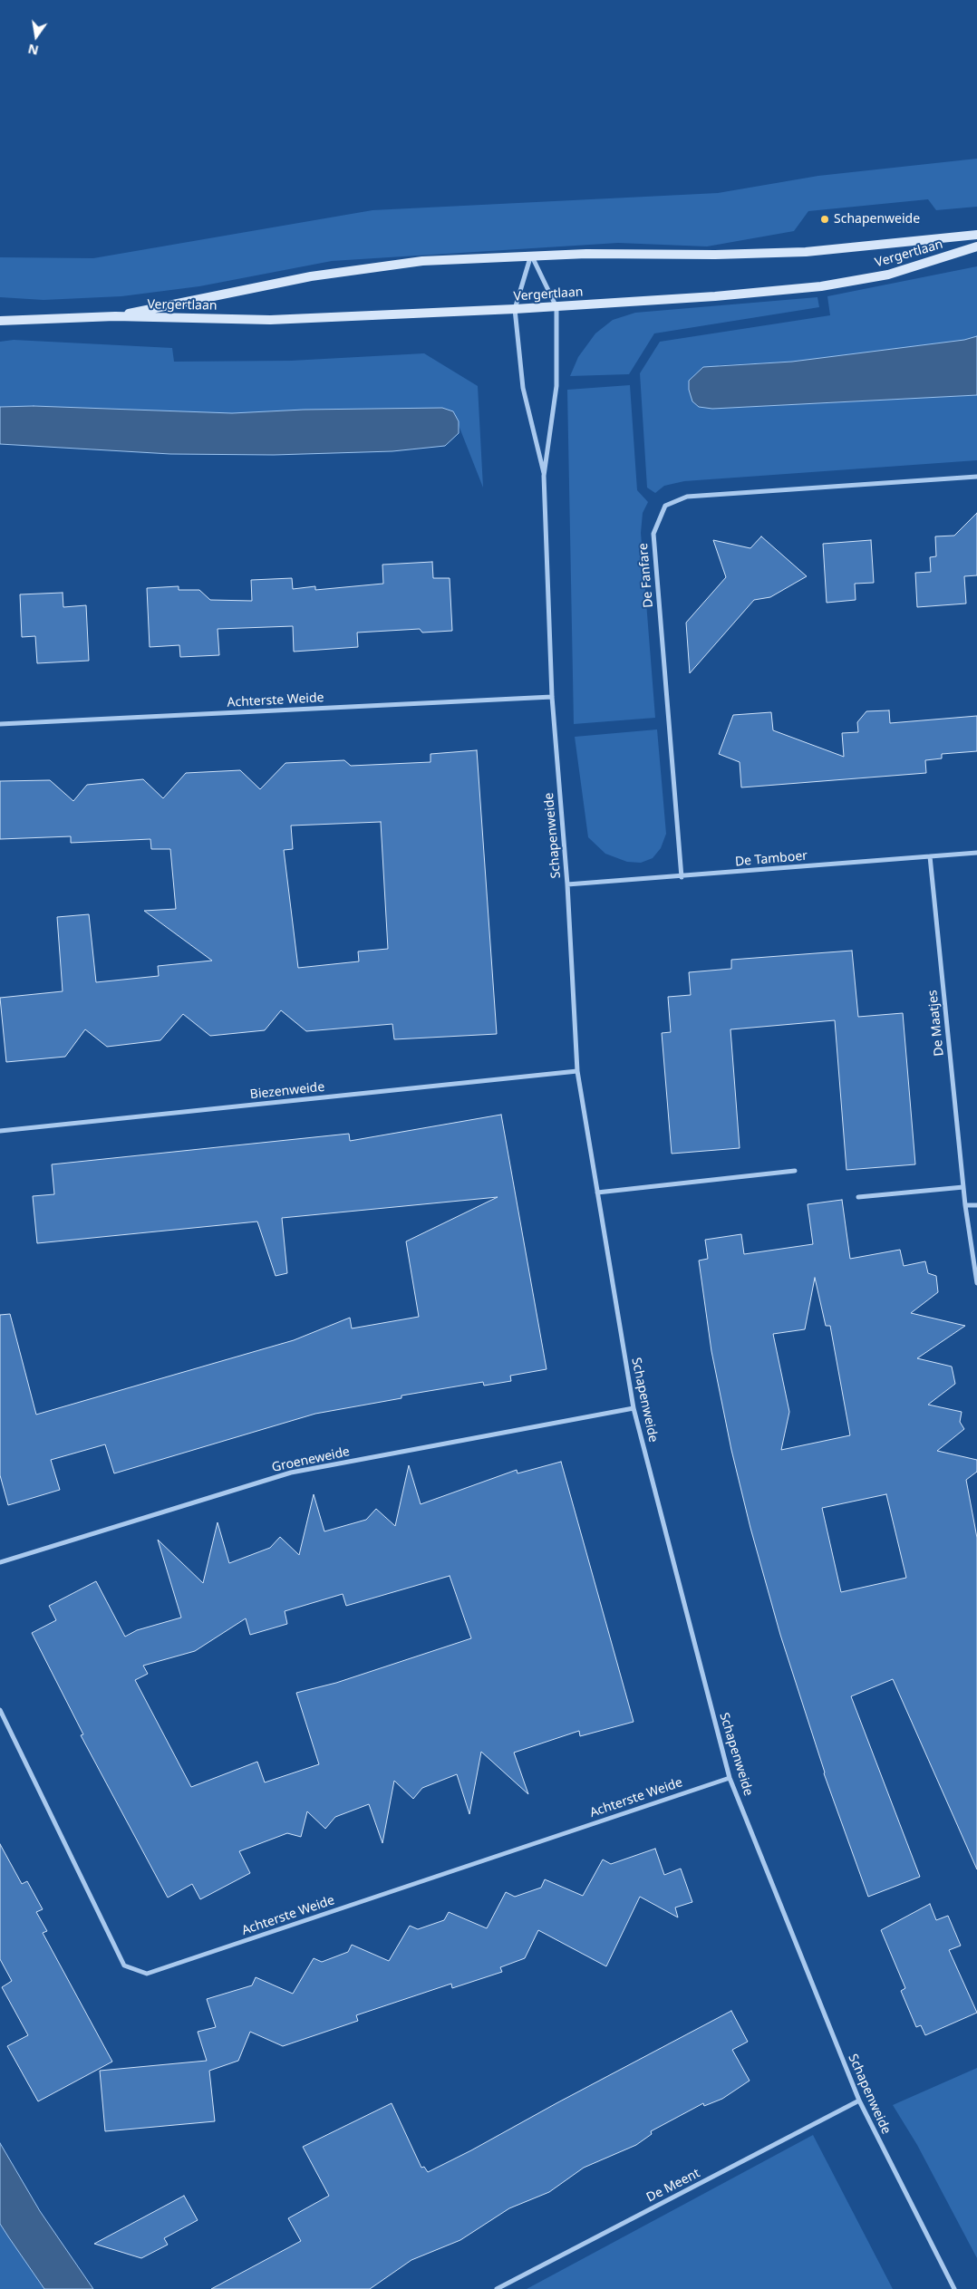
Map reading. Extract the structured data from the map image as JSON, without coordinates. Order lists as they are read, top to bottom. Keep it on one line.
{"streets":{"street":["Vergertlaan","De Fanfare","Achterste Weide","Schapenweide","De Tamboer","De Maatjes","Biezenweide","Groeneweide","De Meent"]},"crossings":[["Vergertlaan","Schapenweide"],["De Fanfare","De Tamboer"],["Achterste Weide","Schapenweide"],["Schapenweide","De Tamboer"],["Schapenweide","Biezenweide"],["Schapenweide","Groeneweide"],["Schapenweide","De Meent"],["De Tamboer","De Maatjes"]],"places":["Schapenweide"],"north":"bottom"}
